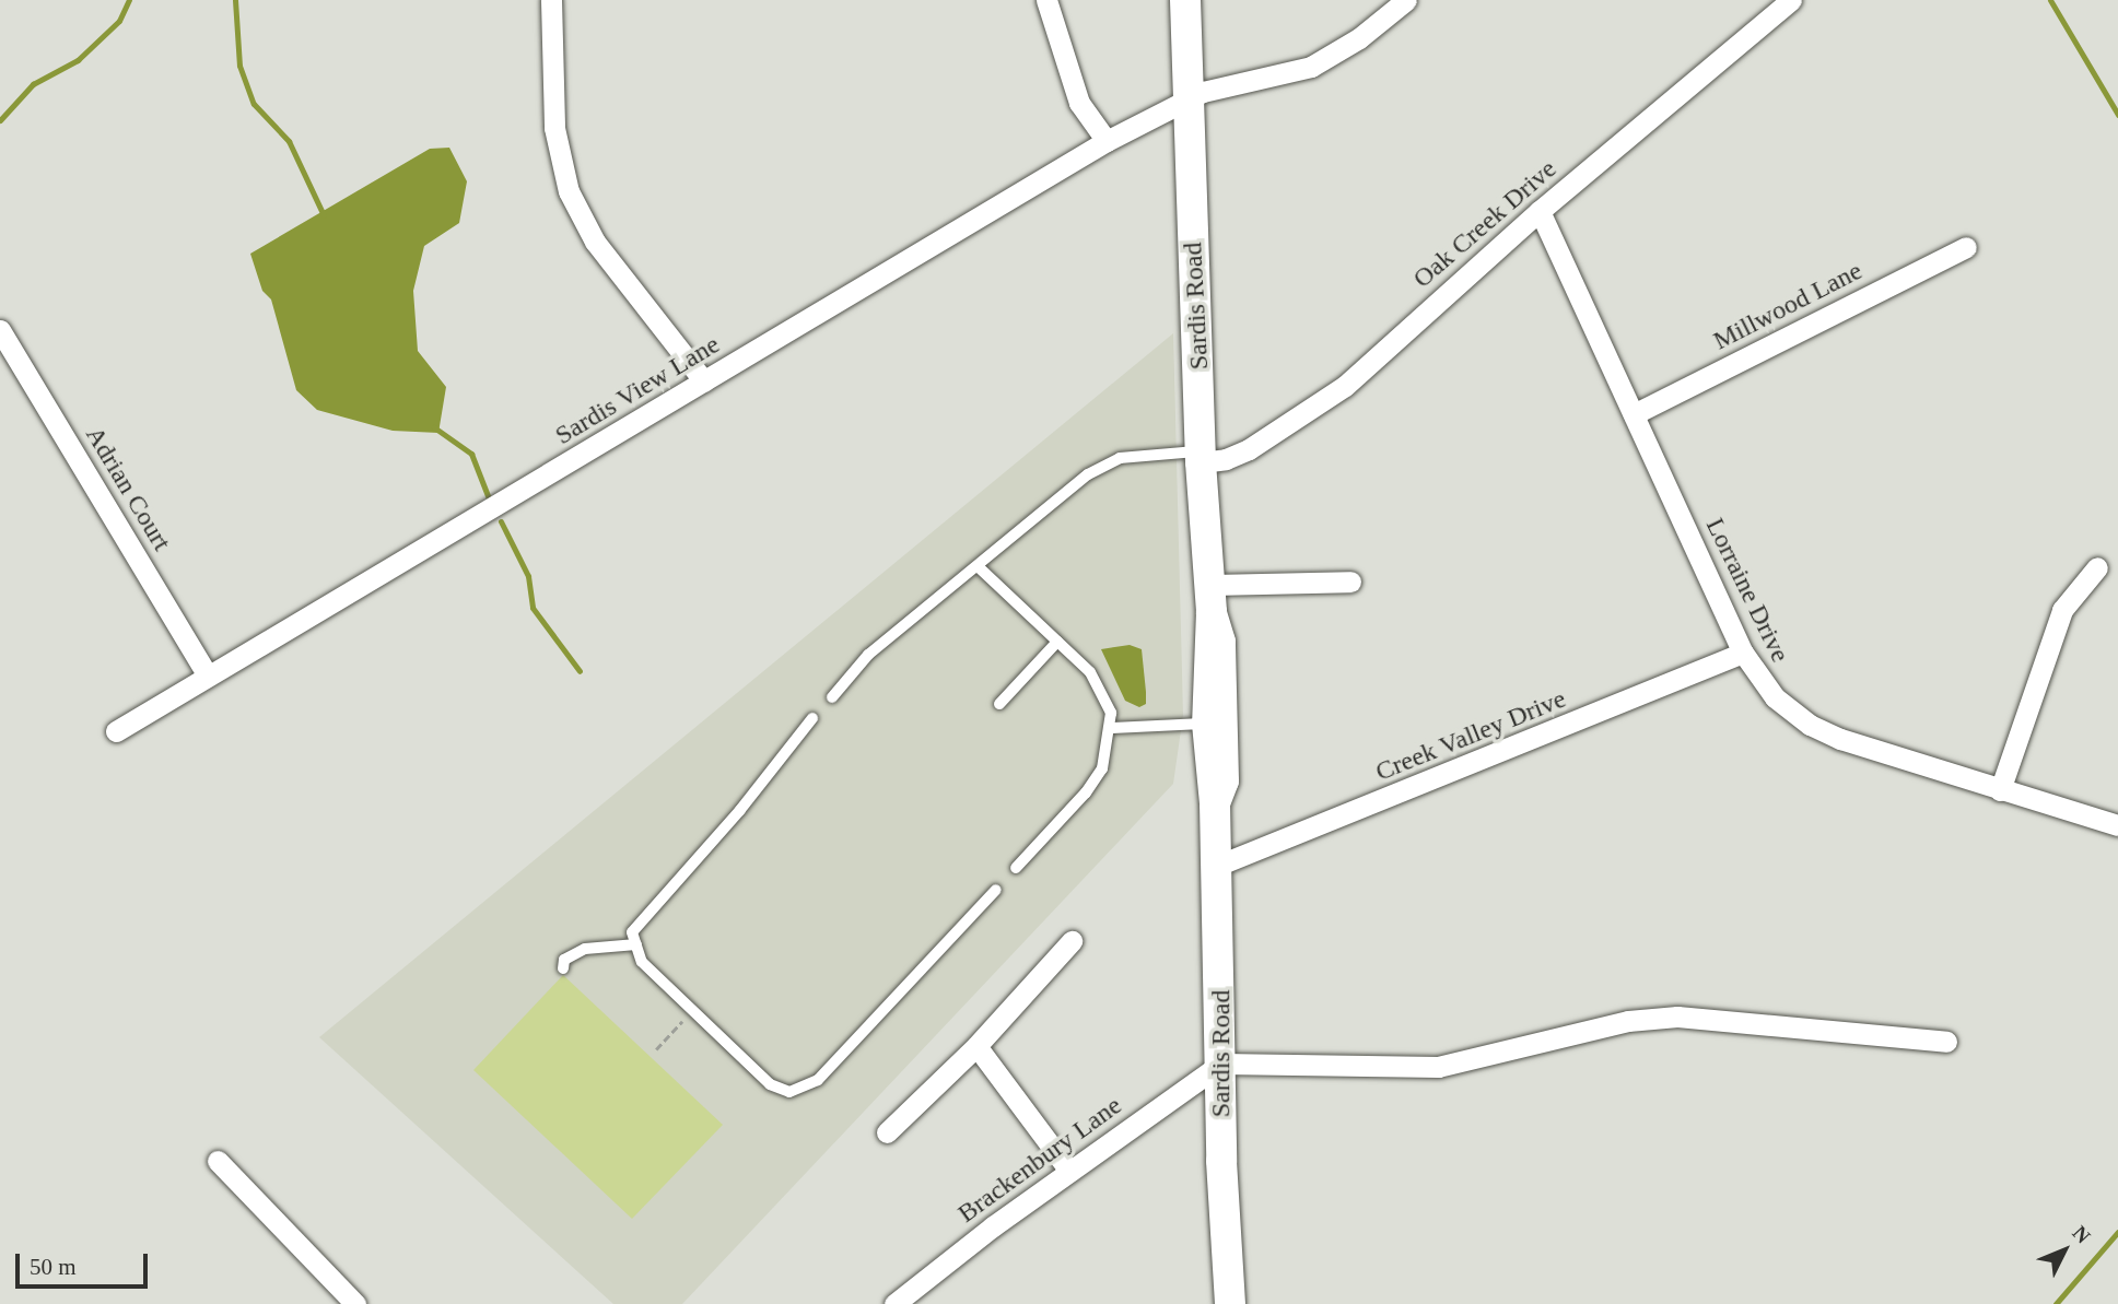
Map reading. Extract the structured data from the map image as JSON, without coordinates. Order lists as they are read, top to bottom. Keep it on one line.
{"streets":{"main road":["Sardis Road"],"street":["Oak Creek Drive","Millwood Lane","Sardis View Lane","Adrian Court","Lorraine Drive","Creek Valley Drive","Brackenbury Lane"]},"crossings":[["Oak Creek Drive","Sardis Road"],["Oak Creek Drive","Lorraine Drive"],["Sardis Road","Sardis View Lane"],["Sardis Road","Creek Valley Drive"],["Sardis Road","Brackenbury Lane"],["Millwood Lane","Lorraine Drive"],["Sardis View Lane","Adrian Court"],["Lorraine Drive","Creek Valley Drive"]],"scale_bar":"50 m","north":"top right"}
